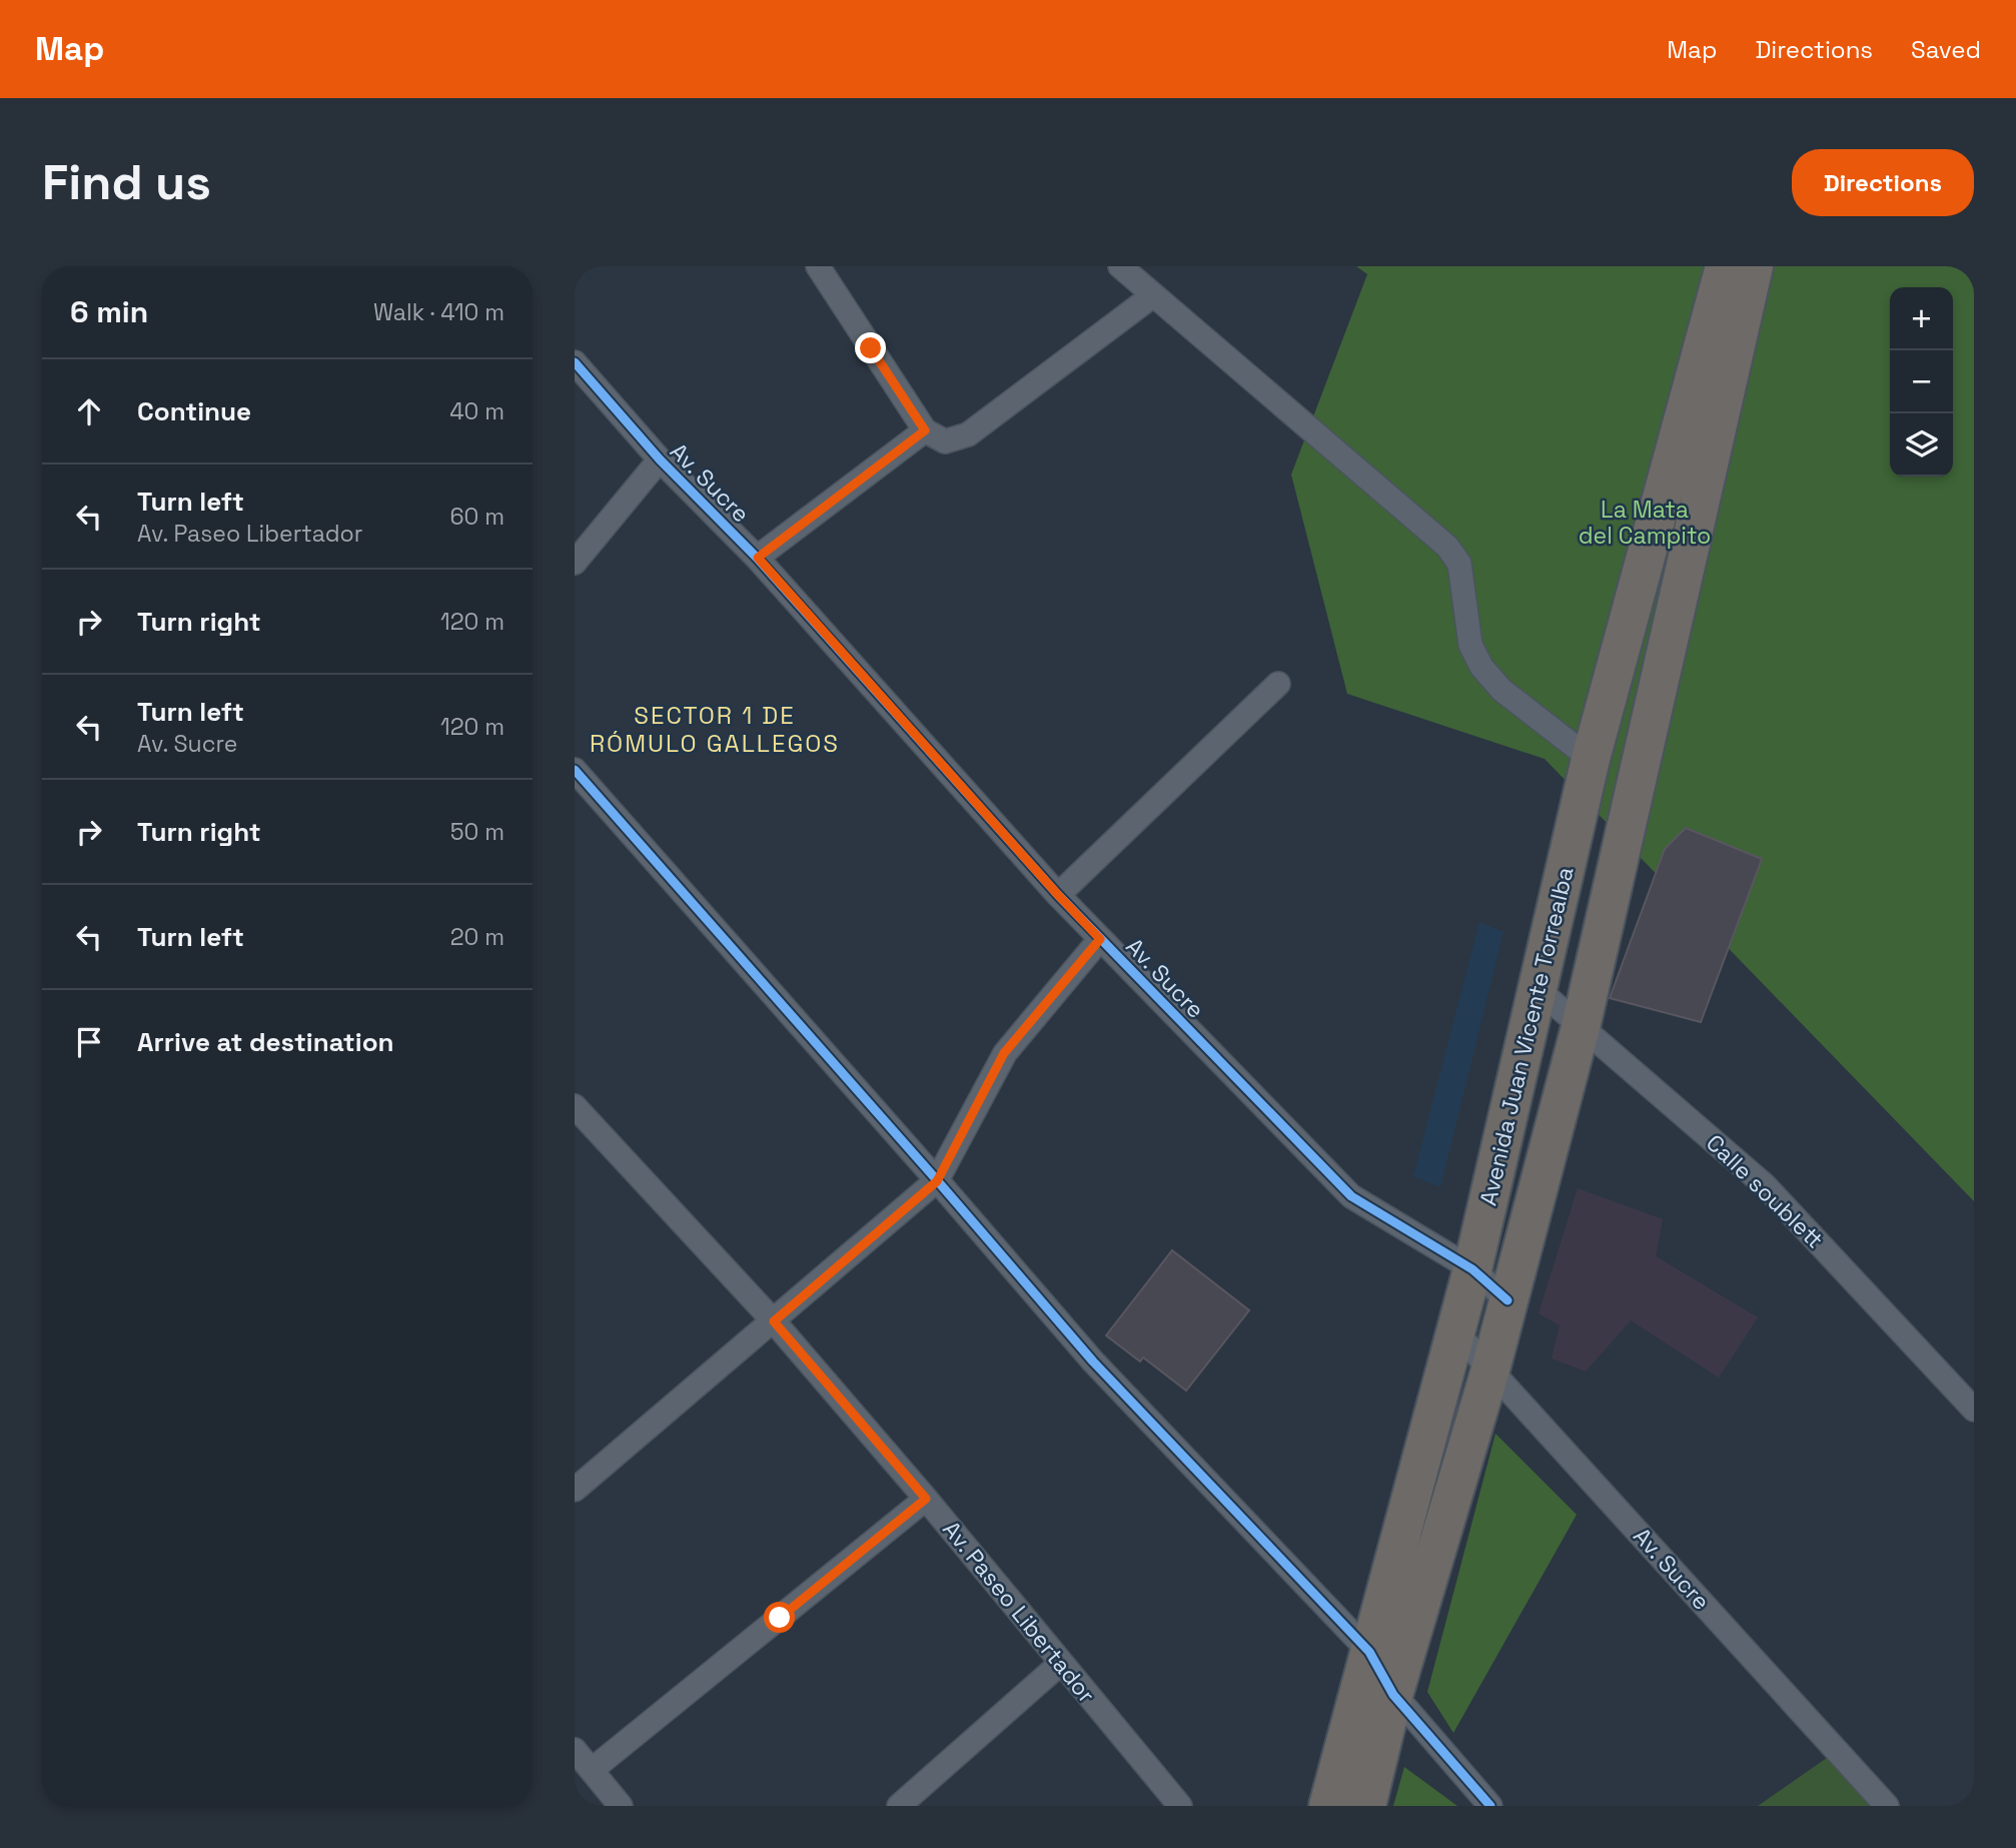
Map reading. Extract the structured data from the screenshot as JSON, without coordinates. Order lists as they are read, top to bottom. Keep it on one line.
{"streets":{"highway":["Avenida Juan Vicente Torrealba"],"street":["Av. Sucre","Calle soublett","Av. Paseo Libertador"]},"crossings":[["Av. Sucre","Avenida Juan Vicente Torrealba"],["Avenida Juan Vicente Torrealba","Calle soublett"]],"districts":["SECTOR 1 DE RÓMULO GALLEGOS"],"parks":["La Mata del Campito"],"page":{"header":"Map","nav":["Map","Directions","Saved"],"buttons":"Directions","title":"Find us","heading":["6 min","Walk · 410 m"],"map_buttons":["+","−"],"list":[["Continue","40 m"],["Turn left","Av. Paseo Libertador","60 m"],["Turn right","120 m"],["Turn left","Av. Sucre","120 m"],["Turn right","50 m"],["Turn left","20 m"],"Arrive at destination"]}}
